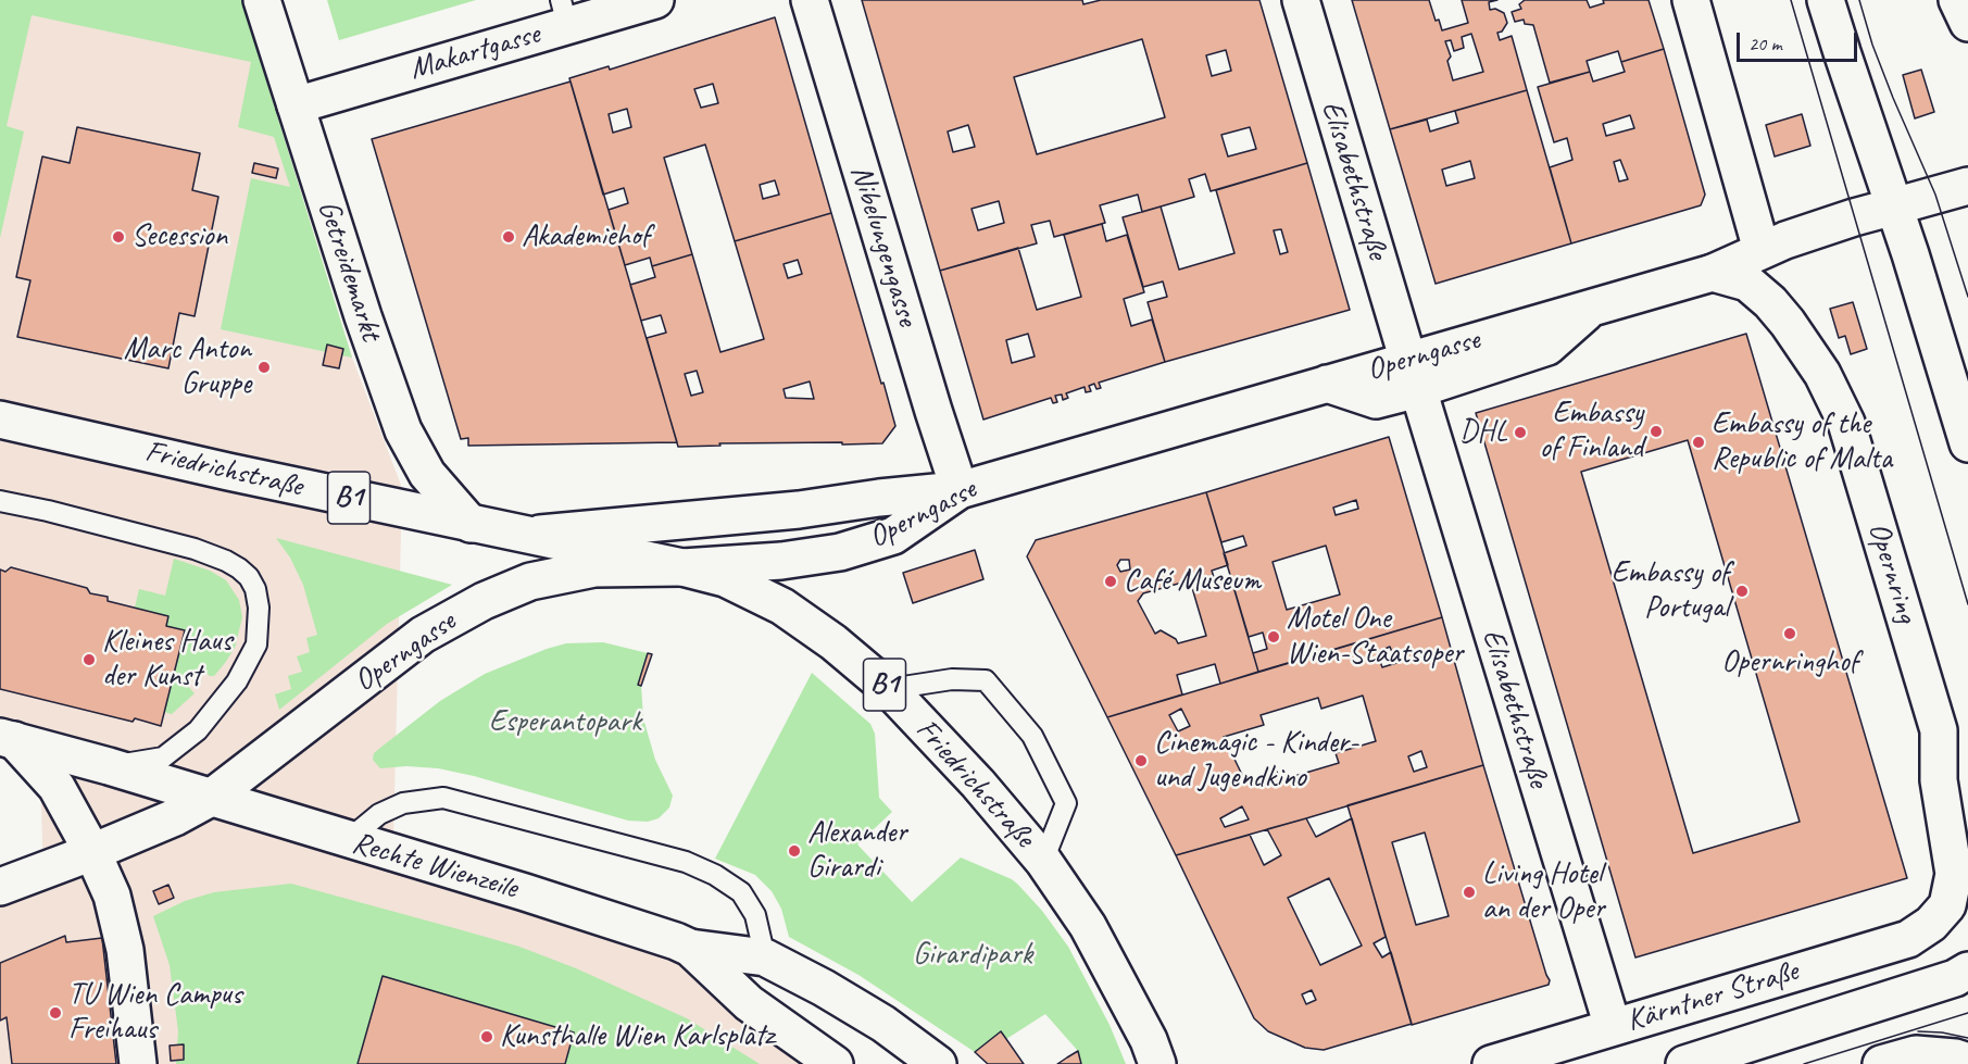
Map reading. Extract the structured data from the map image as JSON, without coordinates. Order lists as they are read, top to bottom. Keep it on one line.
{"streets":{"main road":["Makartgasse","Elisabethstraße","Nibelungengasse","Getreidemarkt","Operngasse","Friedrichstraße","B1","Opernring","Rechte Wienzeile","Kärntner Straße"]},"crossings":[["Makartgasse","Getreidemarkt"],["Elisabethstraße","Operngasse"],["Elisabethstraße","Kärntner Straße"],["Nibelungengasse","Operngasse"],["Nibelungengasse","Friedrichstraße"],["Getreidemarkt","Friedrichstraße"],["Operngasse","Friedrichstraße"],["Operngasse","Opernring"],["Operngasse","Rechte Wienzeile"],["Opernring","Kärntner Straße"]],"parks":["Esperantopark","Girardipark"],"places":["Secession","Akademiehof","Marc Anton Gruppe","Embassy of Finland","DHL","Embassy of the Republic of Malta","Café Museum","Embassy of Portugal","Opernringhof","Motel One Wien-Staatsoper","Kleines Haus der Kunst","Cinemagic - Kinder- und Jugendkino","Alexander Girardi","Living Hotel an der Oper","TU Wien Campus Freihaus","Kunsthalle Wien Karlsplatz"],"scale_bar":"20 m"}
